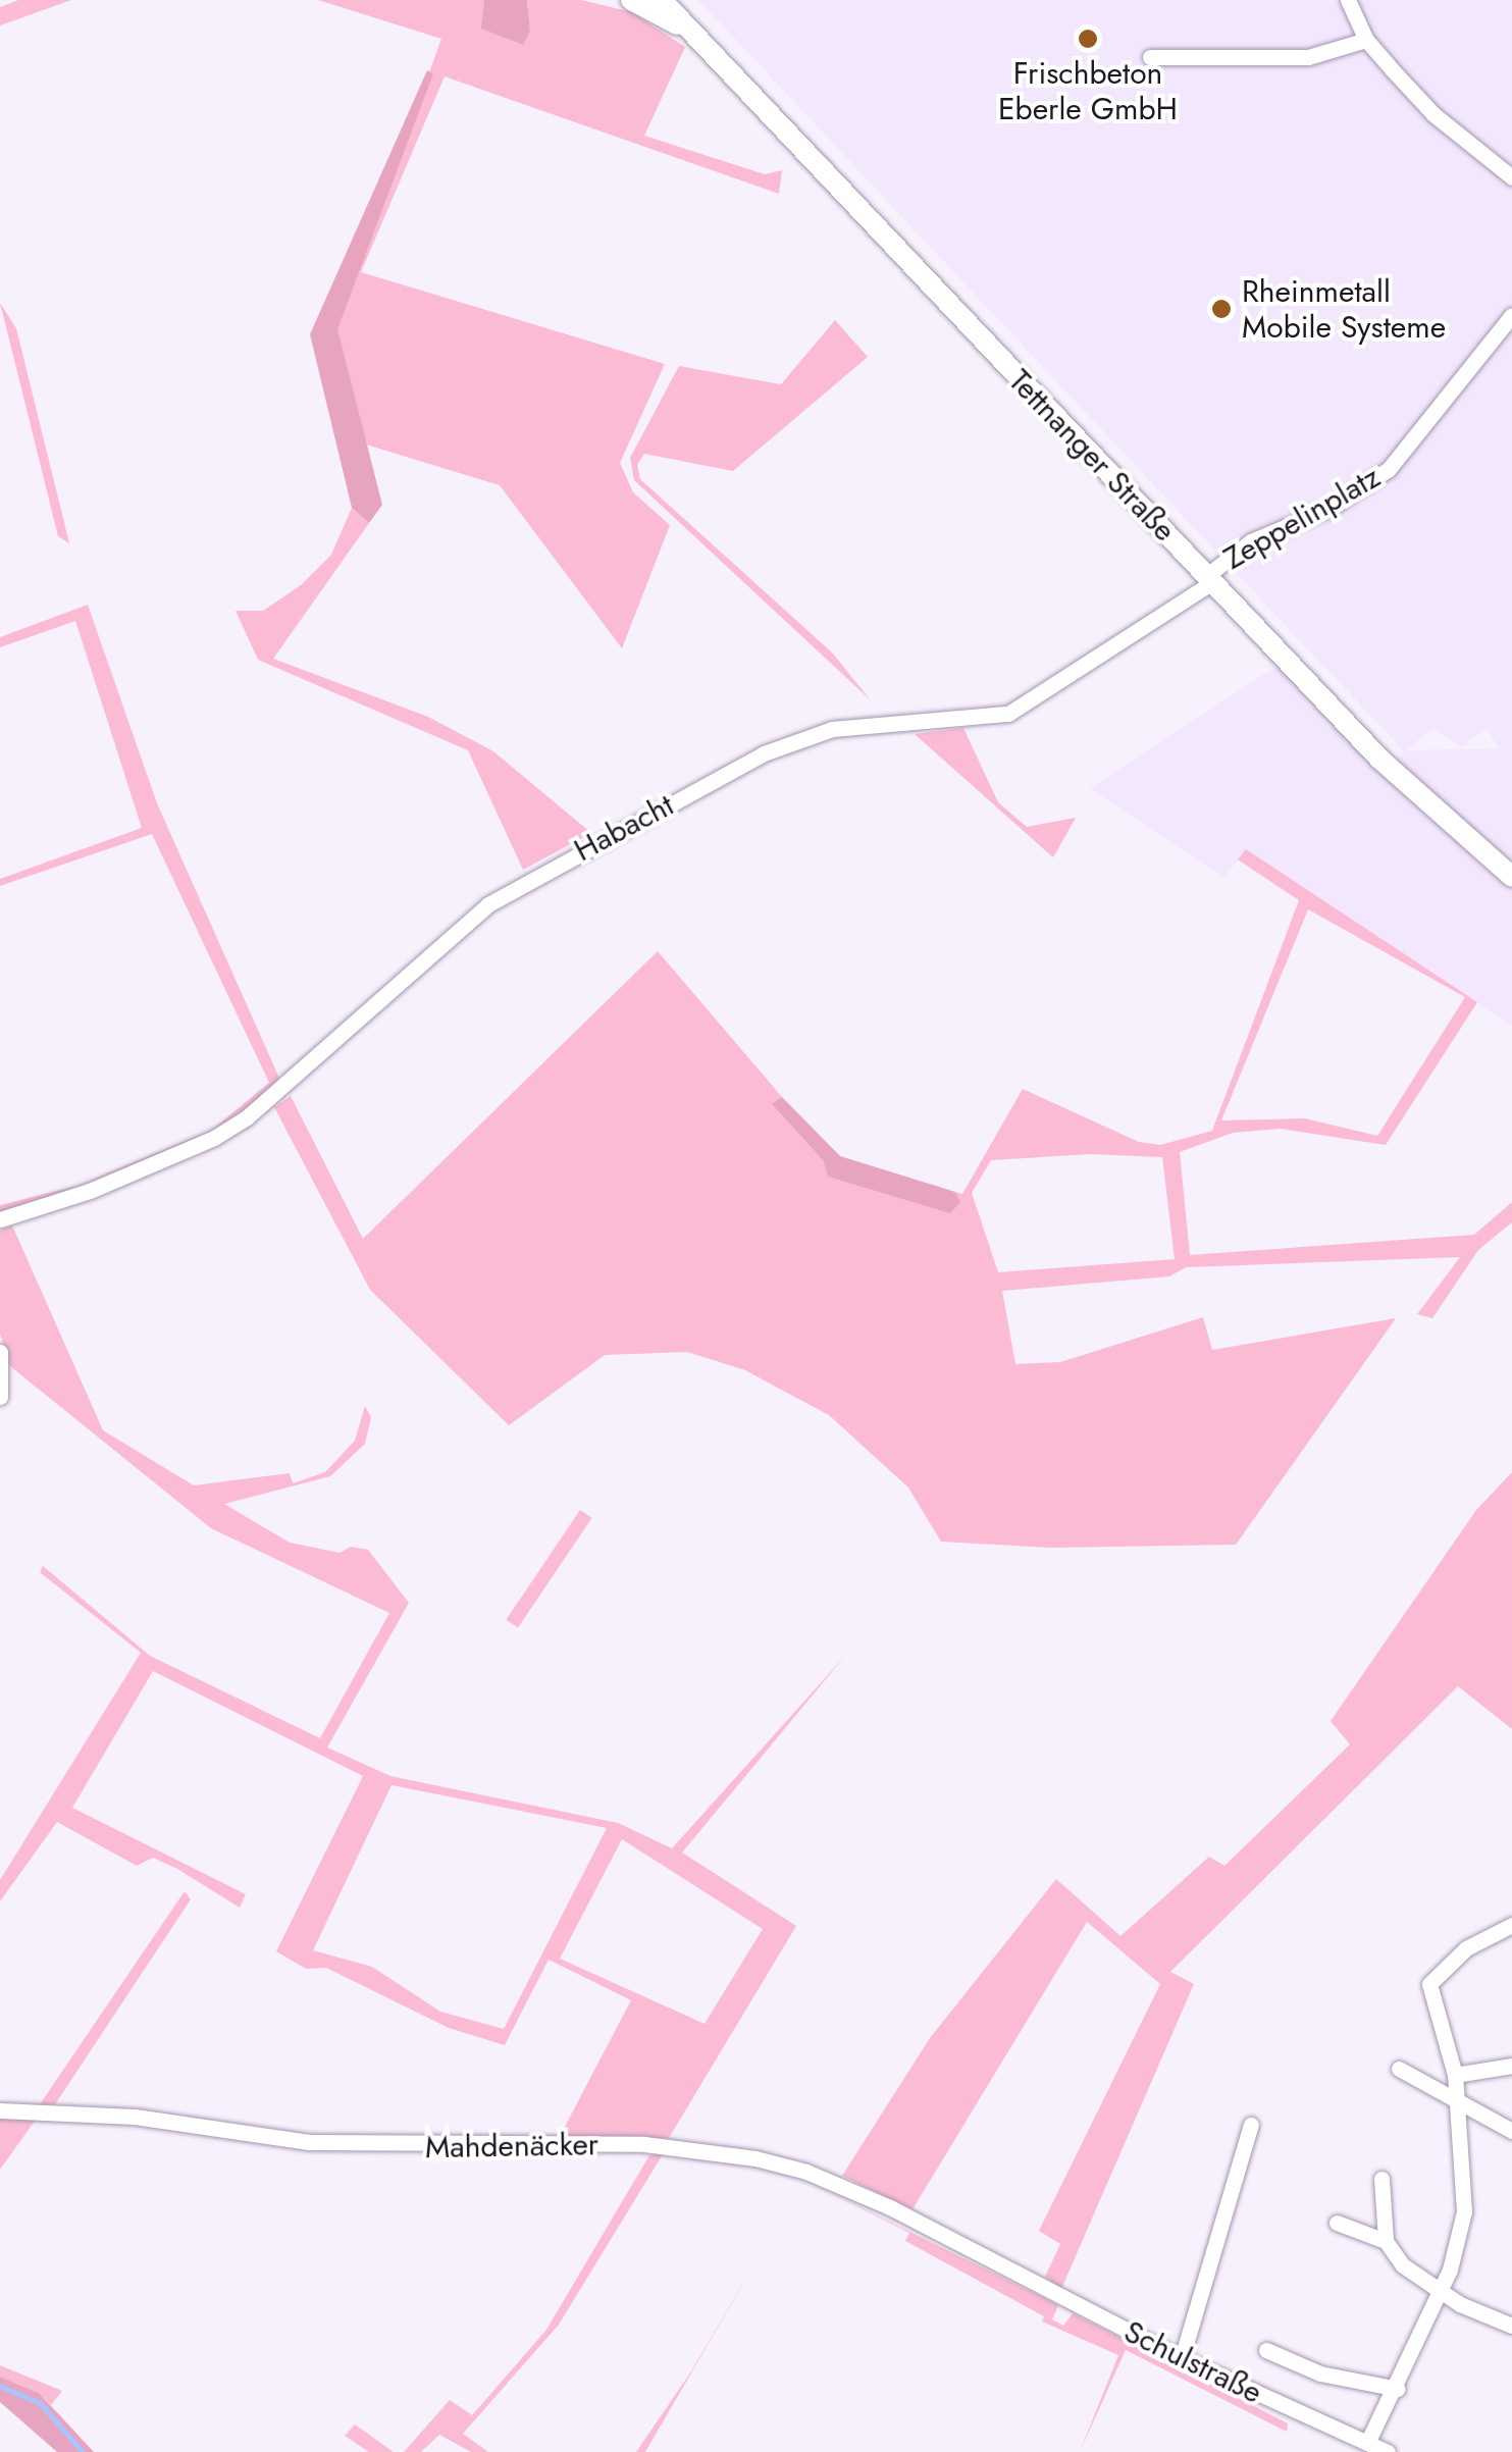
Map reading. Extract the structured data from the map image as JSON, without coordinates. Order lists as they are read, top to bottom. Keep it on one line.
{"streets":{"main road":["Tettnanger Straße"],"street":["Zeppelinplatz","Habacht","Mahdenäcker","Schulstraße"]},"crossings":[["Tettnanger Straße","Zeppelinplatz"],["Tettnanger Straße","Habacht"],["Zeppelinplatz","Habacht"],["Mahdenäcker","Schulstraße"]],"places":["Frischbeton Eberle GmbH","Rheinmetall Mobile Systeme"]}
